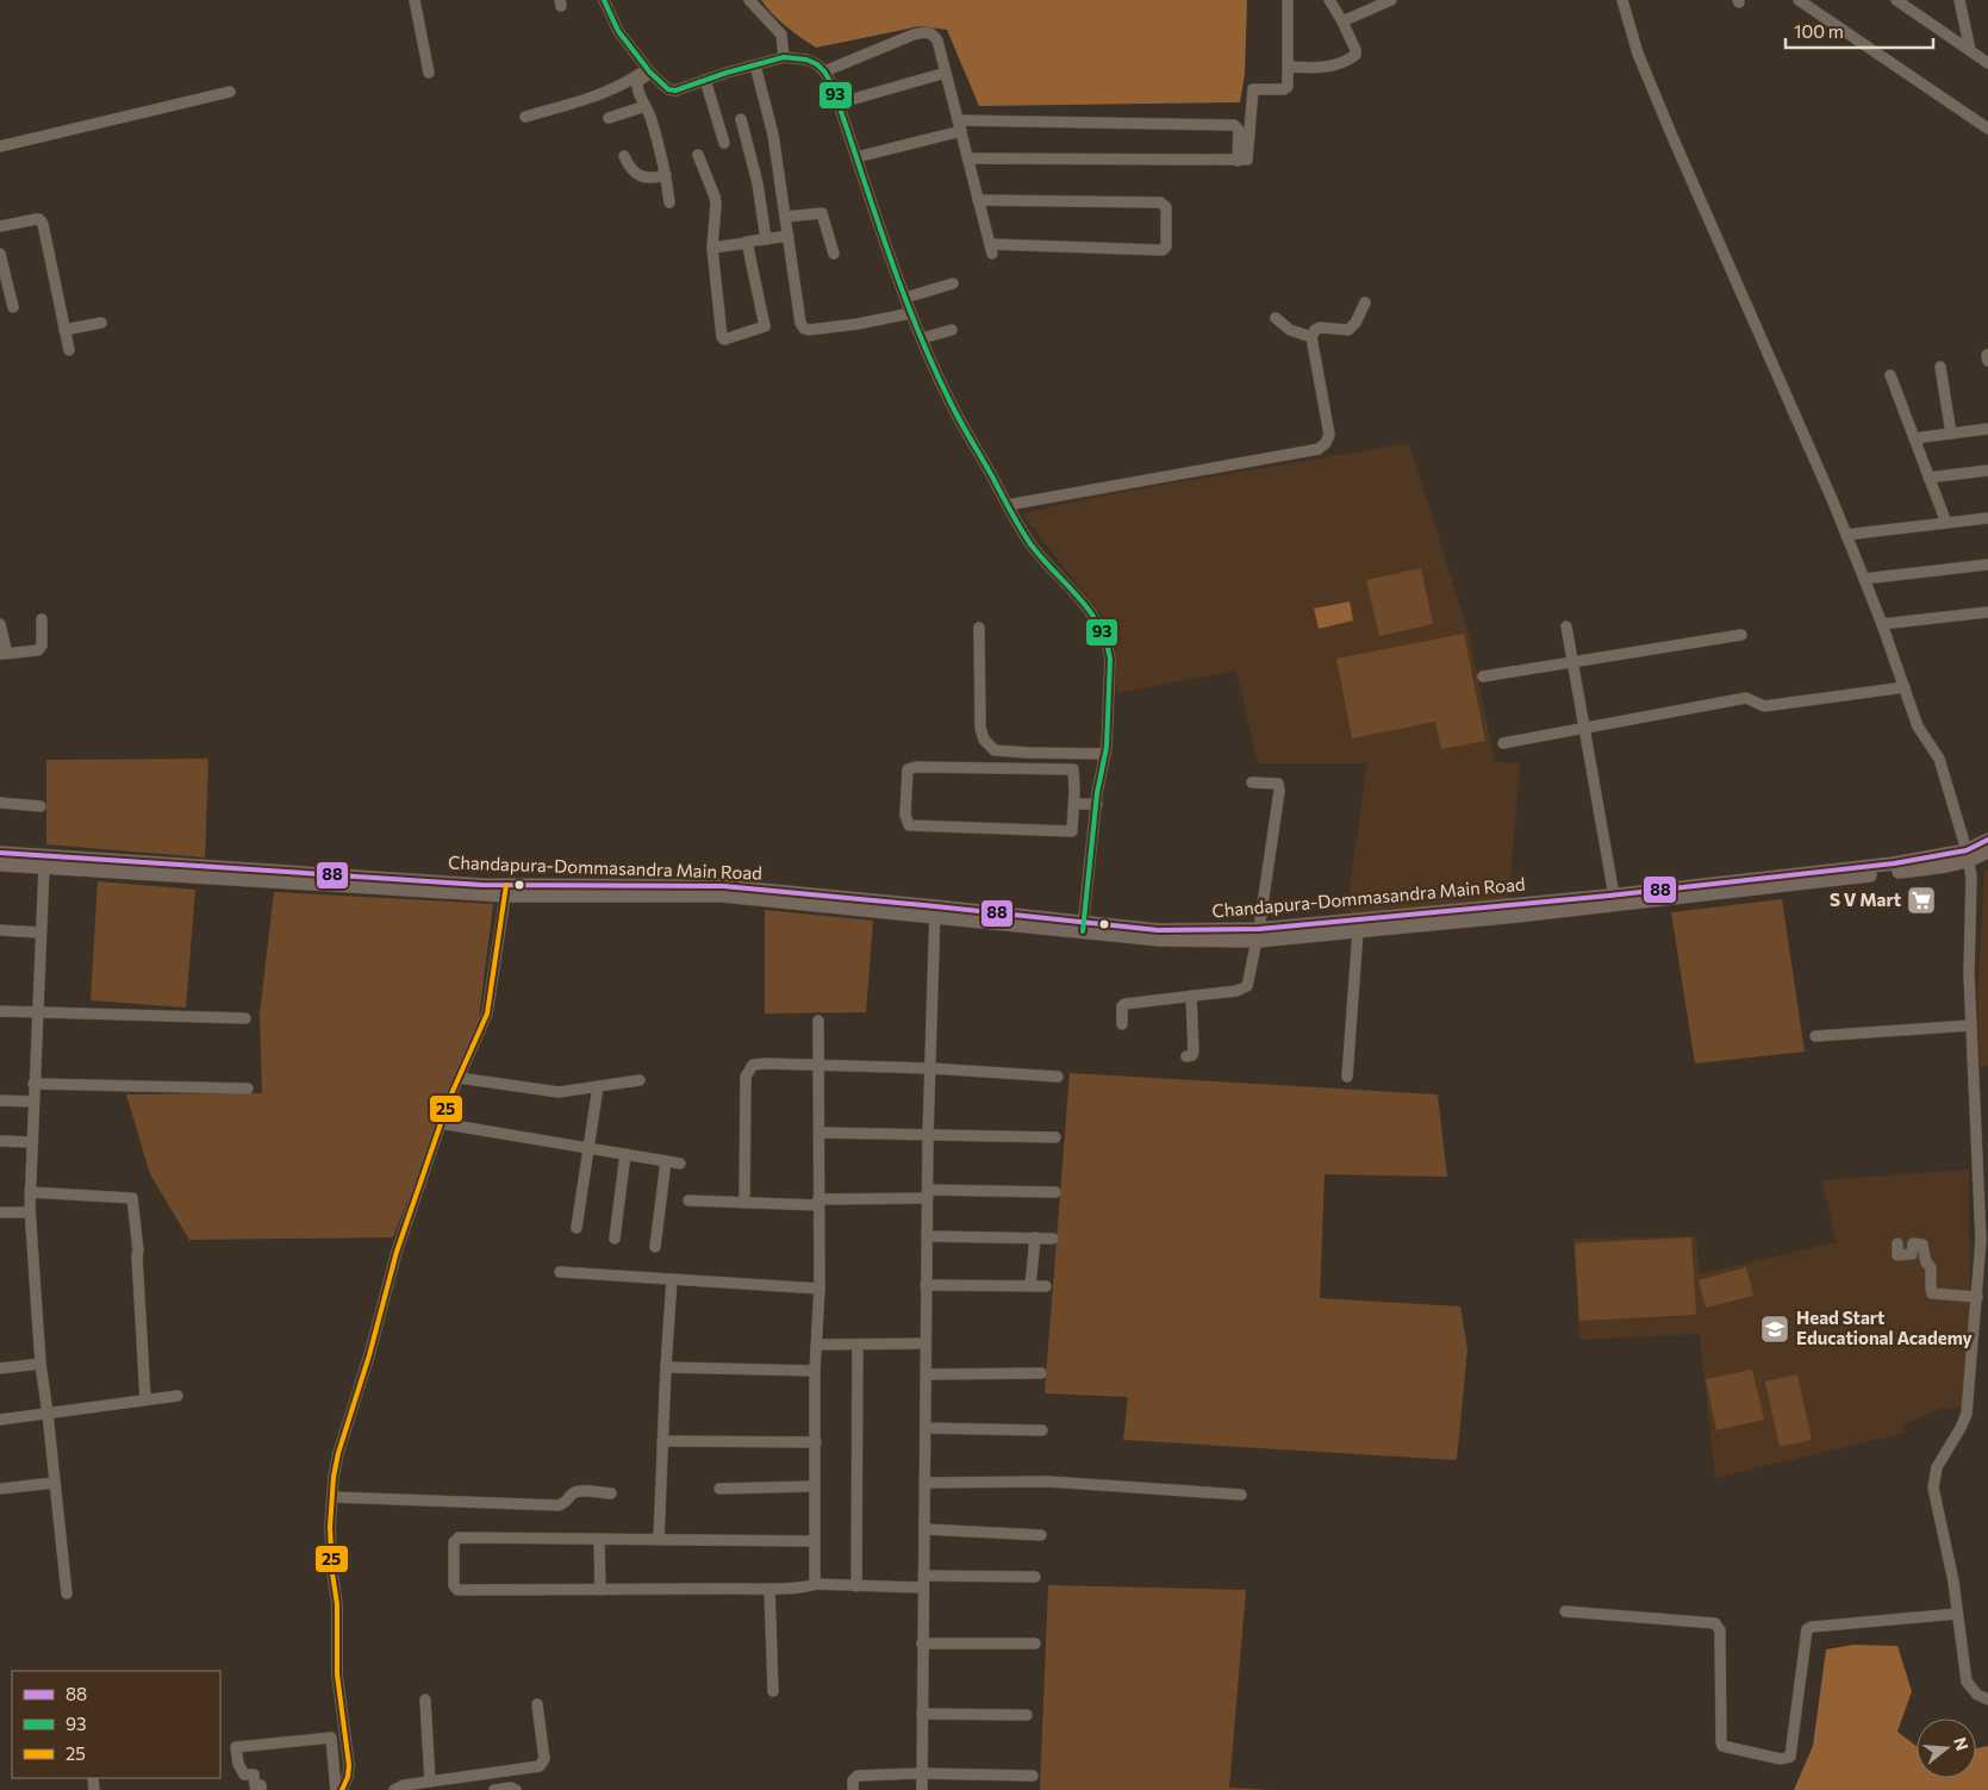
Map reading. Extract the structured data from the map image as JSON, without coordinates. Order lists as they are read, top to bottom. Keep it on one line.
{"streets":{"main road":["Chandapura-Dommasandra Main Road"]},"places":{"supermarket":["S V Mart"],"school or university":["Head Start Educational Academy"]},"lines":["transit line 93","transit line 88","transit line 25"],"legend":["88","93","25"],"scale_bar":"100 m","north":"right"}
